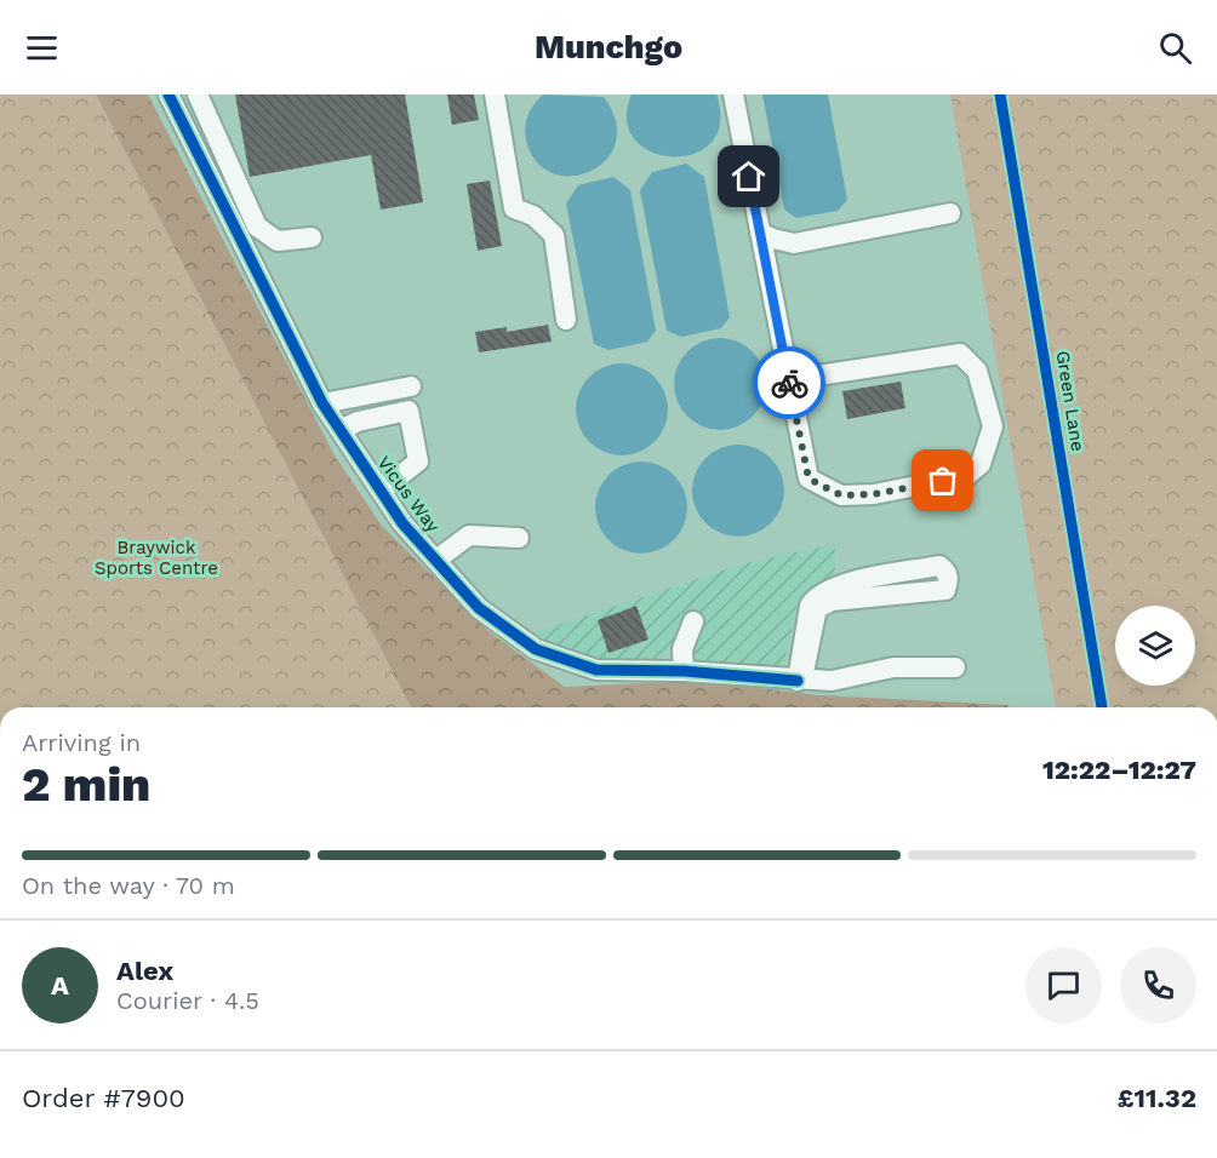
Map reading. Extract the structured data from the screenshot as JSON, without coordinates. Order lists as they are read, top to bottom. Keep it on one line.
{"streets":{"street":["Vicus Way"],"cycle path":["Green Lane"]},"parks":["Braywick Sports Centre"],"page":{"header":"Munchgo","heading":["2 min","Arriving in","12:22–12:27"],"panel":["Alex","Courier · 4.5","Order #7900","£11.32"],"bar":"On the way · 70 m","round":"A"}}
